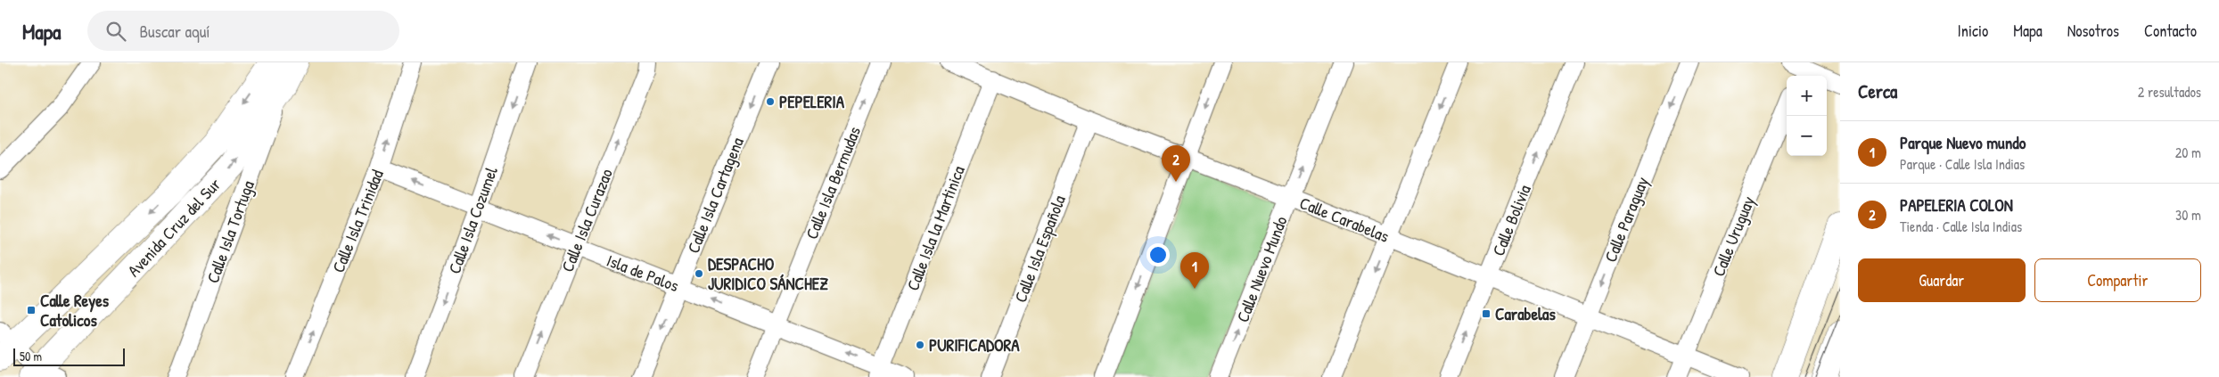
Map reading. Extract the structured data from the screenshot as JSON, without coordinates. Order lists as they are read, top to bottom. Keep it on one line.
{"streets":{"main road":["Avenida Cruz del Sur"],"street":["Calle Isla Bermudas","Calle Isla Cartagena","Calle Carabelas","Calle Paraguay","Calle Isla Cozumel","Calle Isla Curazao","Calle Bolivia","Calle Isla Trinidad","Calle Isla la Martinica","Calle Isla Tortuga","Calle Uruguay","Calle Isla Española","Calle Nuevo Mundo","Isla de Palos"]},"crossings":[["Calle Isla Bermudas","Isla de Palos"],["Calle Isla Cartagena","Isla de Palos"],["Calle Carabelas","Calle Paraguay"],["Calle Carabelas","Calle Bolivia"],["Calle Carabelas","Calle Isla la Martinica"],["Calle Carabelas","Calle Uruguay"],["Calle Carabelas","Calle Isla Española"],["Calle Carabelas","Calle Nuevo Mundo"],["Calle Isla Cozumel","Isla de Palos"],["Calle Isla Curazao","Isla de Palos"],["Calle Isla Trinidad","Isla de Palos"],["Avenida Cruz del Sur","Calle Isla Tortuga"],["Calle Isla la Martinica","Isla de Palos"]],"one_way":["Calle Isla Bermudas","Calle Isla Cartagena","Calle Paraguay","Calle Isla Cozumel","Calle Isla Curazao","Calle Isla Trinidad","Isla de Palos"],"places":{"other":["PEPELERIA","DESPACHO JURIDICO SÁNCHEZ","PURIFICADORA"],"transit":["Calle Reyes Catolicos","Carabelas"]},"scale_bar":"50 m","page":{"header":"Mapa","search":"Buscar aquí","nav":["Inicio","Mapa","Nosotros","Contacto"],"heading":["Cerca","2 resultados"],"map_buttons":["+","−"],"list":[{"mark":"1","name":"Parque Nuevo mundo","note":"Parque · Calle Isla Indias","value":"20 m"},{"mark":"2","name":"PAPELERIA COLON","note":"Tienda · Calle Isla Indias","value":"30 m"}],"pins":["2","1"],"buttons":["Guardar","Compartir"],"scale":"50 m"}}
